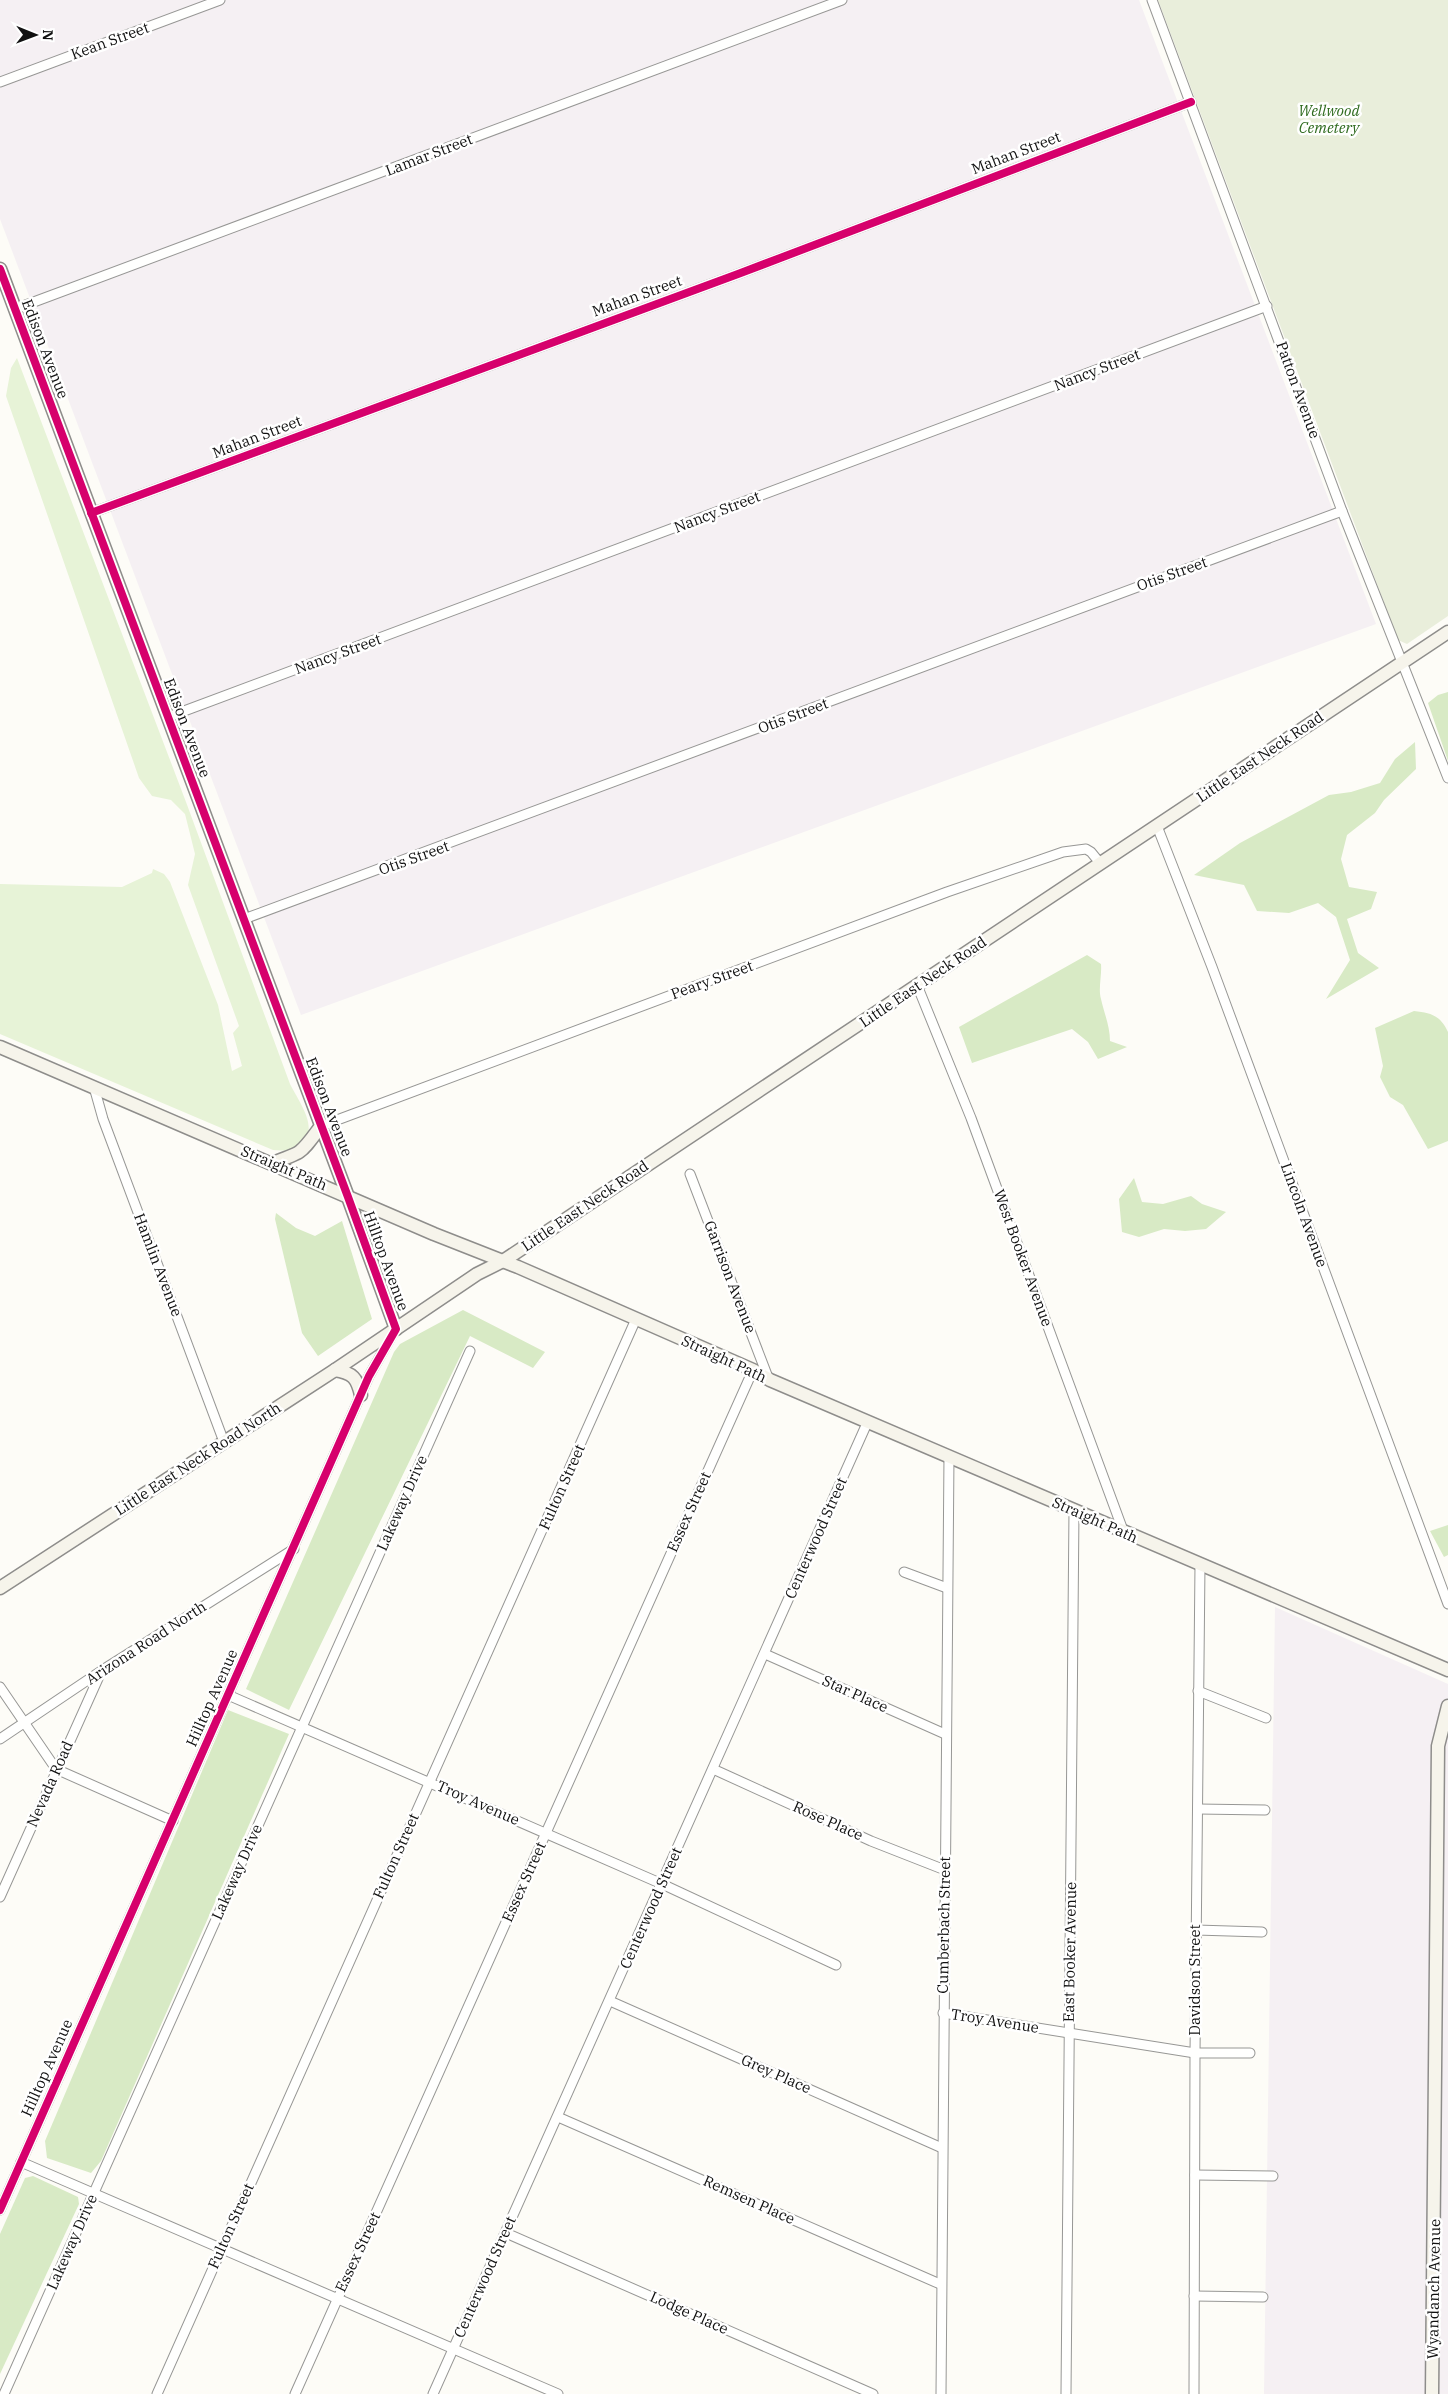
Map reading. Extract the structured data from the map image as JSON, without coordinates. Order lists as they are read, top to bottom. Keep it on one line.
{"streets":{"main road":["Edison Avenue","Little East Neck Road","Straight Path","Hilltop Avenue","Little East Neck Road North","Wyandanch Avenue"],"street":["Kean Street","Mahan Street","Lamar Street","Nancy Street","Patton Avenue","Otis Street","Peary Street","Lincoln Avenue","West Booker Avenue","Hamlin Avenue","Garrison Avenue","Fulton Street","Lakeway Drive","Essex Street","Centerwood Street","Arizona Road North","Star Place","Nevada Road","Troy Avenue","Rose Place","Cumberbach Street","East Booker Avenue","Davidson Street","Grey Place","Remsen Place","Lodge Place"]},"crossings":[["Mahan Street","Edison Avenue"],["Mahan Street","Patton Avenue"],["Lamar Street","Edison Avenue"],["Edison Avenue","Nancy Street"],["Edison Avenue","Otis Street"],["Edison Avenue","Peary Street"],["Edison Avenue","Straight Path"],["Edison Avenue","Hilltop Avenue"],["Nancy Street","Patton Avenue"],["Patton Avenue","Otis Street"],["Patton Avenue","Little East Neck Road"],["Little East Neck Road","Peary Street"],["Little East Neck Road","Straight Path"],["Little East Neck Road","Lincoln Avenue"],["Little East Neck Road","West Booker Avenue"],["Little East Neck Road","Hilltop Avenue"],["Little East Neck Road","Little East Neck Road North"],["Straight Path","West Booker Avenue"],["Straight Path","Hilltop Avenue"],["Straight Path","Hamlin Avenue"],["Straight Path","Garrison Avenue"],["Straight Path","Fulton Street"],["Straight Path","Essex Street"],["Straight Path","Centerwood Street"],["Straight Path","Cumberbach Street"],["Straight Path","East Booker Avenue"],["Straight Path","Davidson Street"],["Hilltop Avenue","Little East Neck Road North"],["Hilltop Avenue","Arizona Road North"],["Hilltop Avenue","Troy Avenue"],["Hamlin Avenue","Little East Neck Road North"],["Fulton Street","Troy Avenue"],["Lakeway Drive","Troy Avenue"],["Essex Street","Troy Avenue"],["Centerwood Street","Star Place"],["Centerwood Street","Troy Avenue"],["Centerwood Street","Rose Place"],["Centerwood Street","Grey Place"],["Centerwood Street","Remsen Place"],["Centerwood Street","Lodge Place"],["Arizona Road North","Nevada Road"],["Star Place","Cumberbach Street"],["Troy Avenue","Cumberbach Street"],["Troy Avenue","East Booker Avenue"],["Troy Avenue","Davidson Street"],["Rose Place","Cumberbach Street"],["Cumberbach Street","Grey Place"],["Cumberbach Street","Remsen Place"]],"parks":["Wellwood Cemetery"],"north":"right"}
